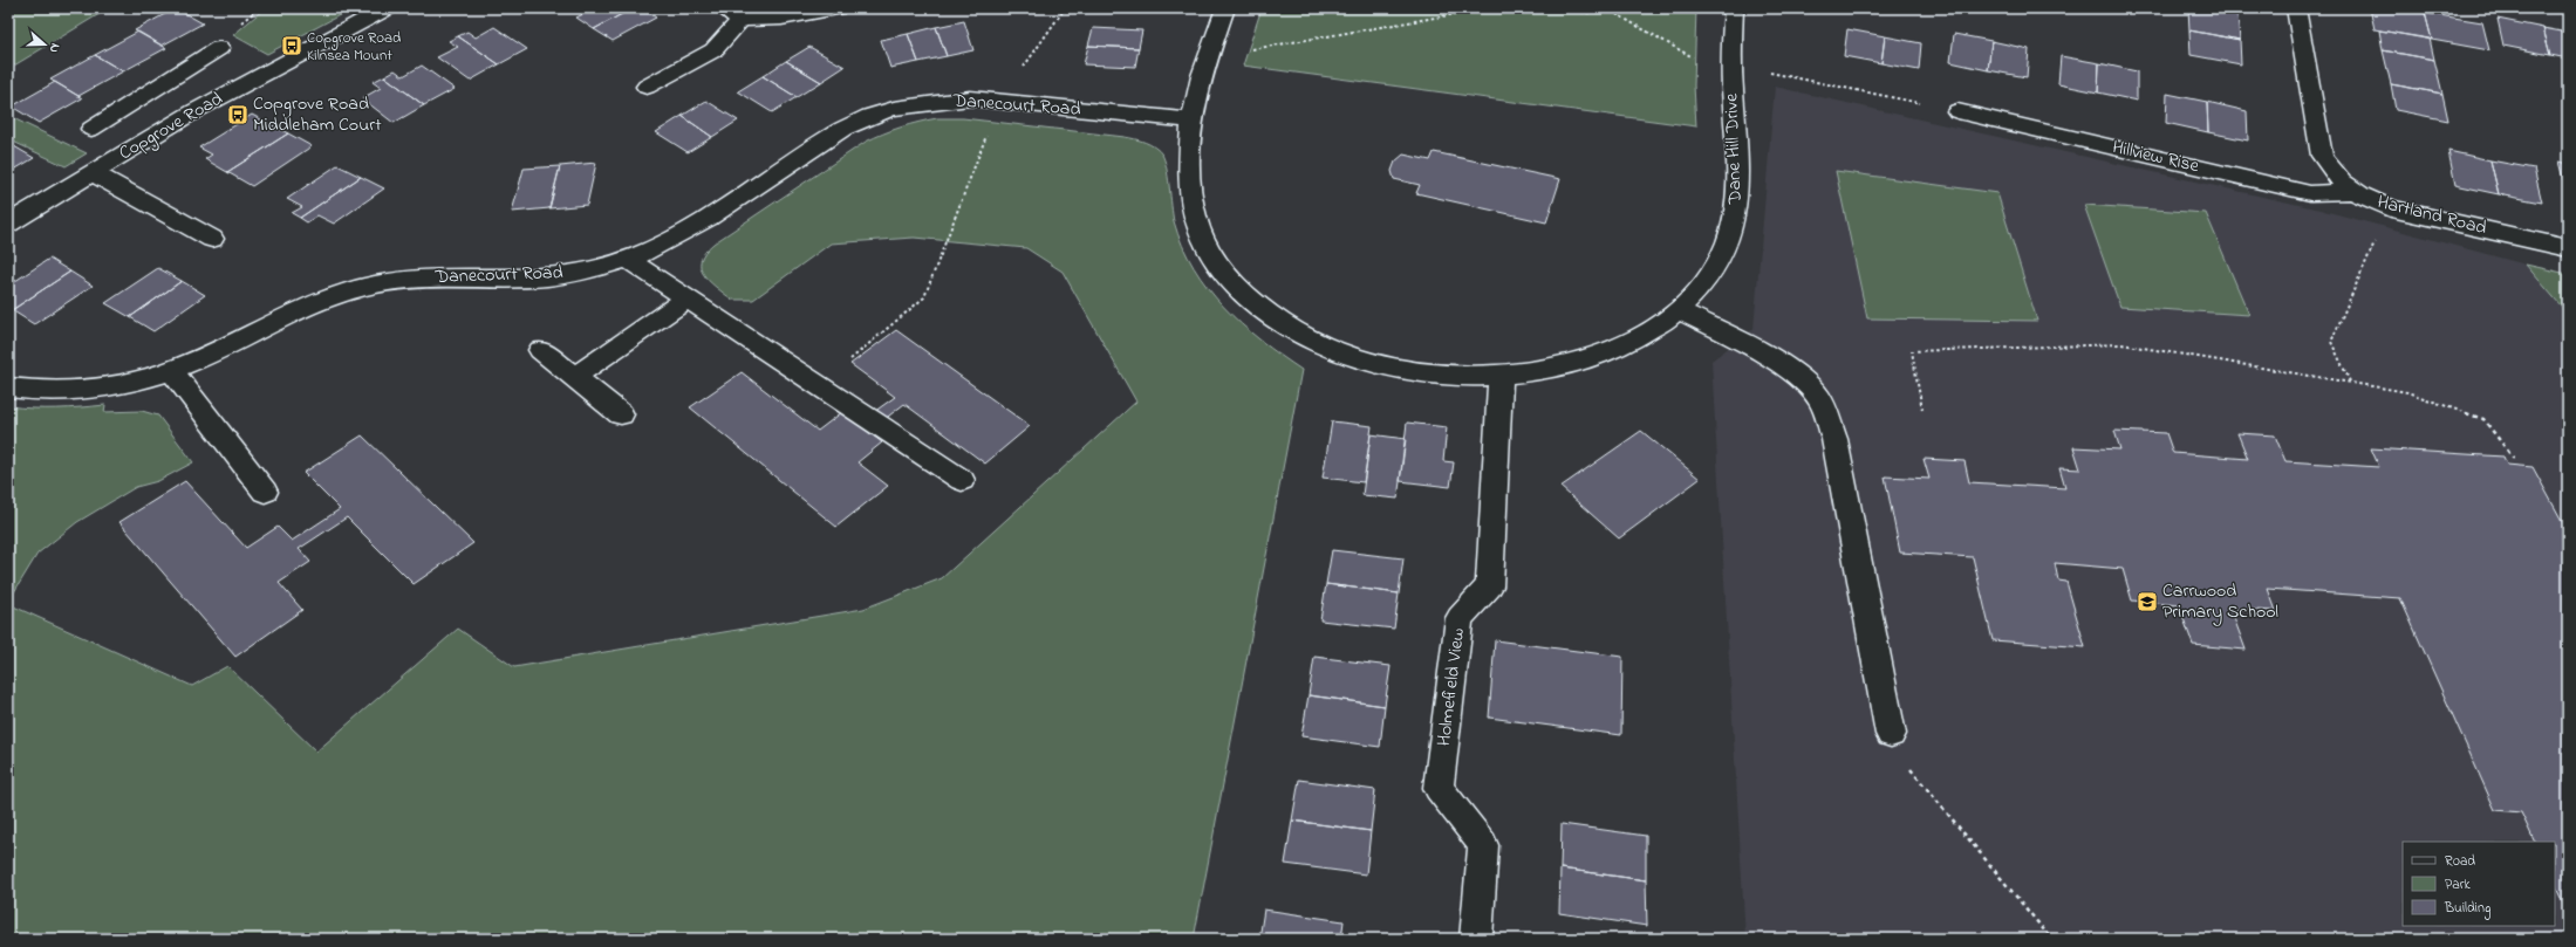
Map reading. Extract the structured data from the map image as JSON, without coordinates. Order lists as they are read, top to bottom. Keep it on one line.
{"streets":{"street":["Danecourt Road","Copgrove Road","Dane Hill Drive","Hillview Rise","Hartland Road","Holmefield View"]},"crossings":[["Danecourt Road","Dane Hill Drive"],["Dane Hill Drive","Holmefield View"],["Hillview Rise","Hartland Road"]],"places":{"bus stop":["Copgrove Road Kilnsea Mount","Copgrove Road Middleham Court"],"school or university":["Carrwood Primary School"]},"legend":["Road","Park","Building"],"north":"right"}
